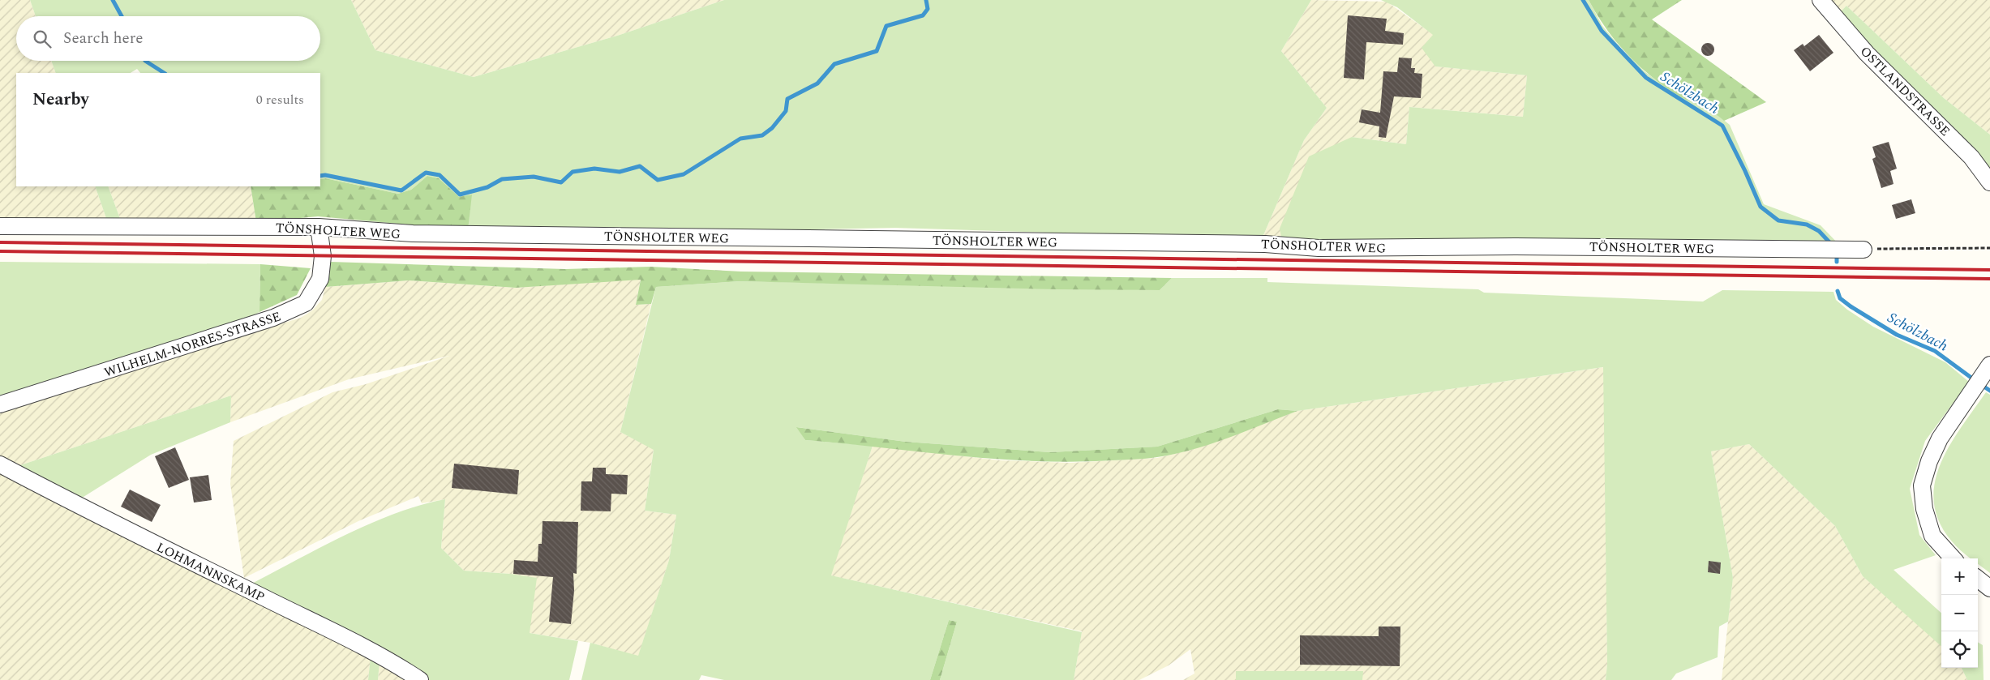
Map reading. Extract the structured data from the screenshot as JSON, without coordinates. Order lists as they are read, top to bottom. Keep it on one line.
{"streets":{"street":["OSTLANDSTRASSE","TÖNSHOLTER WEG","WILHELM-NORRES-STRASSE","LOHMANNSKAMP"]},"crossings":[["TÖNSHOLTER WEG","WILHELM-NORRES-STRASSE"]],"water":["Schölzbach"],"page":{"search":"Search here","heading":["Nearby","0 results"],"map_buttons":["+","−"]}}
